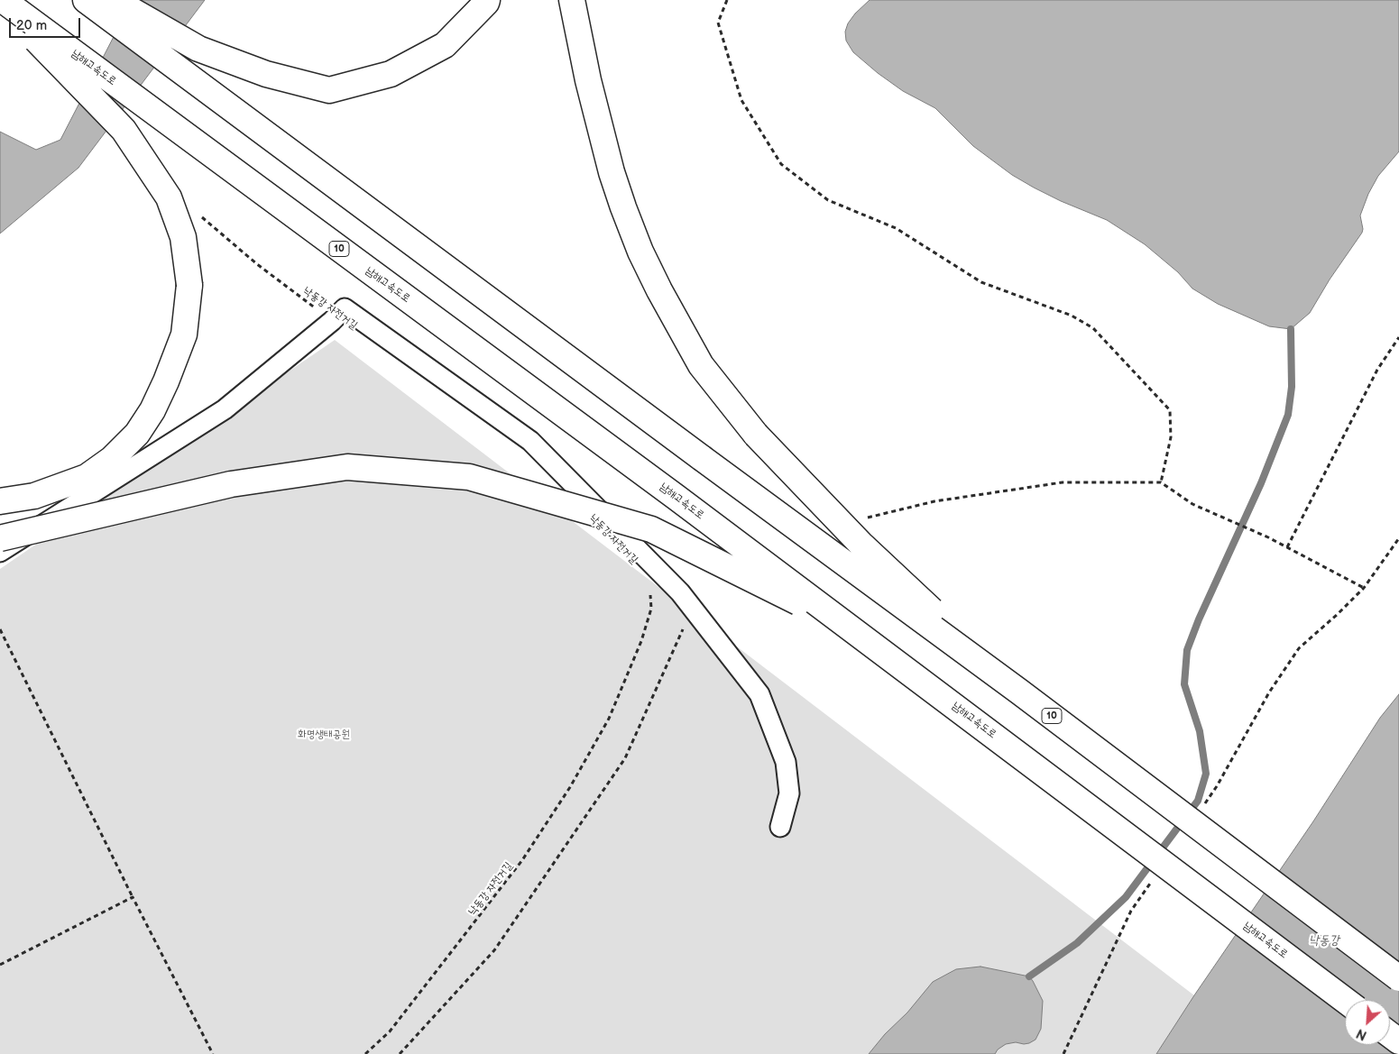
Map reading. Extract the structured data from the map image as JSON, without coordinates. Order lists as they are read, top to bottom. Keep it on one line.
{"streets":{"highway":["남해고속도로","10"],"path":["낙동강 자전거길"]},"water":["낙동강"],"parks":["화명생태공원"],"scale_bar":"20 m","north":"bottom left"}
